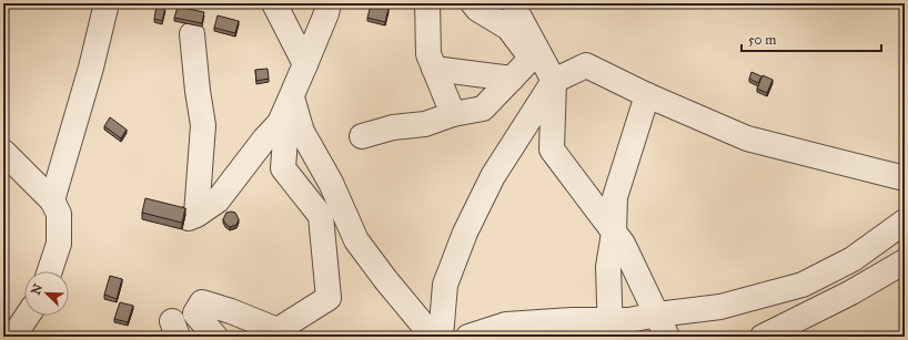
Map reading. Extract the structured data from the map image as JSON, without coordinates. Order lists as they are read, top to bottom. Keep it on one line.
{"scale_bar":"50 m","north":"top left"}
